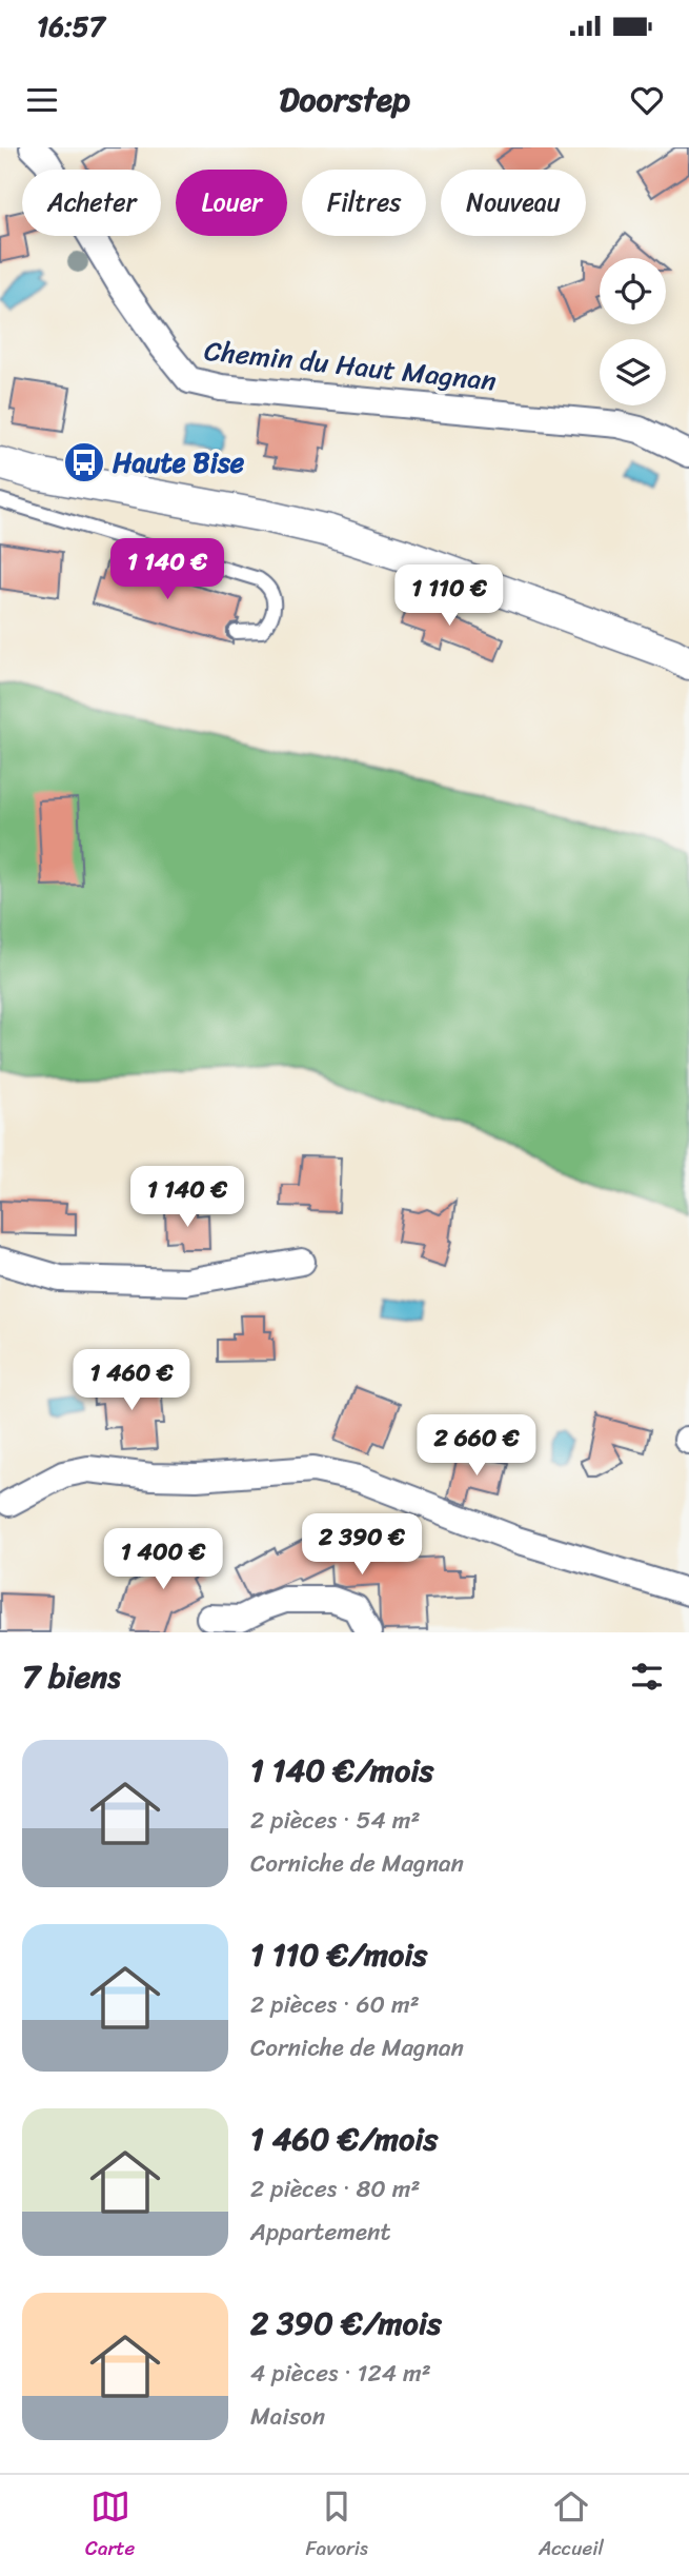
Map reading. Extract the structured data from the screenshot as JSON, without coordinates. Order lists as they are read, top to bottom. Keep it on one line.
{"streets":{"street":["Chemin du Haut Magnan"]},"places":{"bus stop":["Haute Bise"]},"page":{"status":"16:57","header":"Doorstep","chip":["Acheter","Louer","Filtres","Nouveau"],"price":["1 140 €","1 110 €","1 140 €","1 460 €","2 660 €","2 390 €","1 400 €"],"heading":"7 biens","list":[{"name":"1 140 €/mois","note":"2 pièces · 54 m² · Corniche de Magnan"},{"name":"1 110 €/mois","note":"2 pièces · 60 m² · Corniche de Magnan"},{"name":"1 460 €/mois","note":"2 pièces · 80 m² · Appartement"},{"name":"2 390 €/mois","note":"4 pièces · 124 m² · Maison"}],"tabs":["Carte","Favoris","Accueil"]}}
